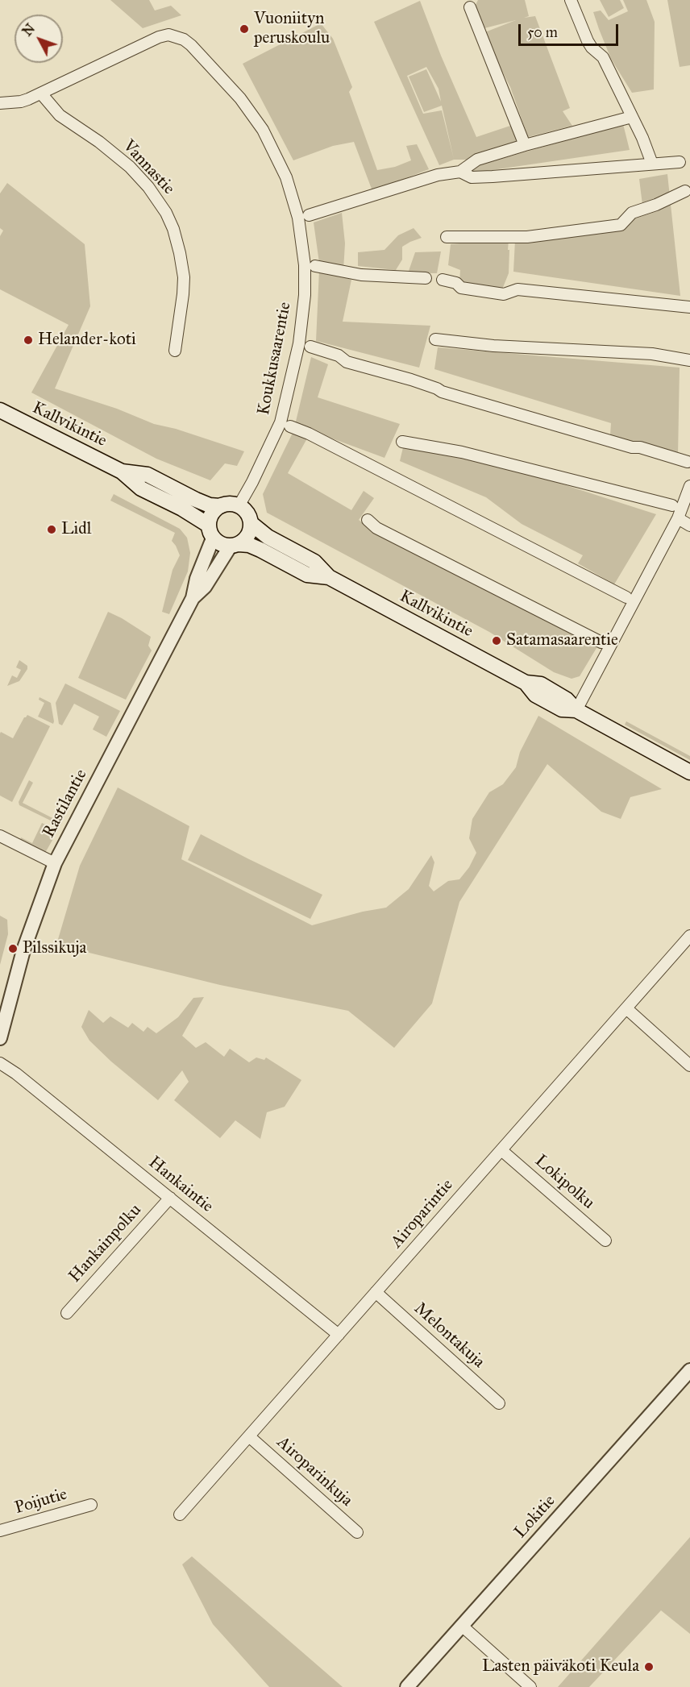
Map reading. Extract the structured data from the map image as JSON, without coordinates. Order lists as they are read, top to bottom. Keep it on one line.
{"streets":{"main road":["Kallvikintie"],"street":["Vannastie","Koukkusaarentie","Rastilantie","Lokipolku","Hankaintie","Airoparintie","Hankainpolku","Melontakuja","Airoparinkuja","Poijutie","Lokitie"]},"crossings":[["Vannastie","Koukkusaarentie"],["Koukkusaarentie","Kallvikintie"],["Koukkusaarentie","Rastilantie"],["Kallvikintie","Rastilantie"],["Lokipolku","Airoparintie"],["Hankaintie","Airoparintie"],["Hankaintie","Hankainpolku"],["Airoparintie","Melontakuja"],["Airoparintie","Airoparinkuja"]],"places":["Vuoniityn peruskoulu","Helander-koti","Lidl","Satamasaarentie","Pilssikuja","Lasten päiväkoti Keula"],"scale_bar":"50 m","north":"top left"}
